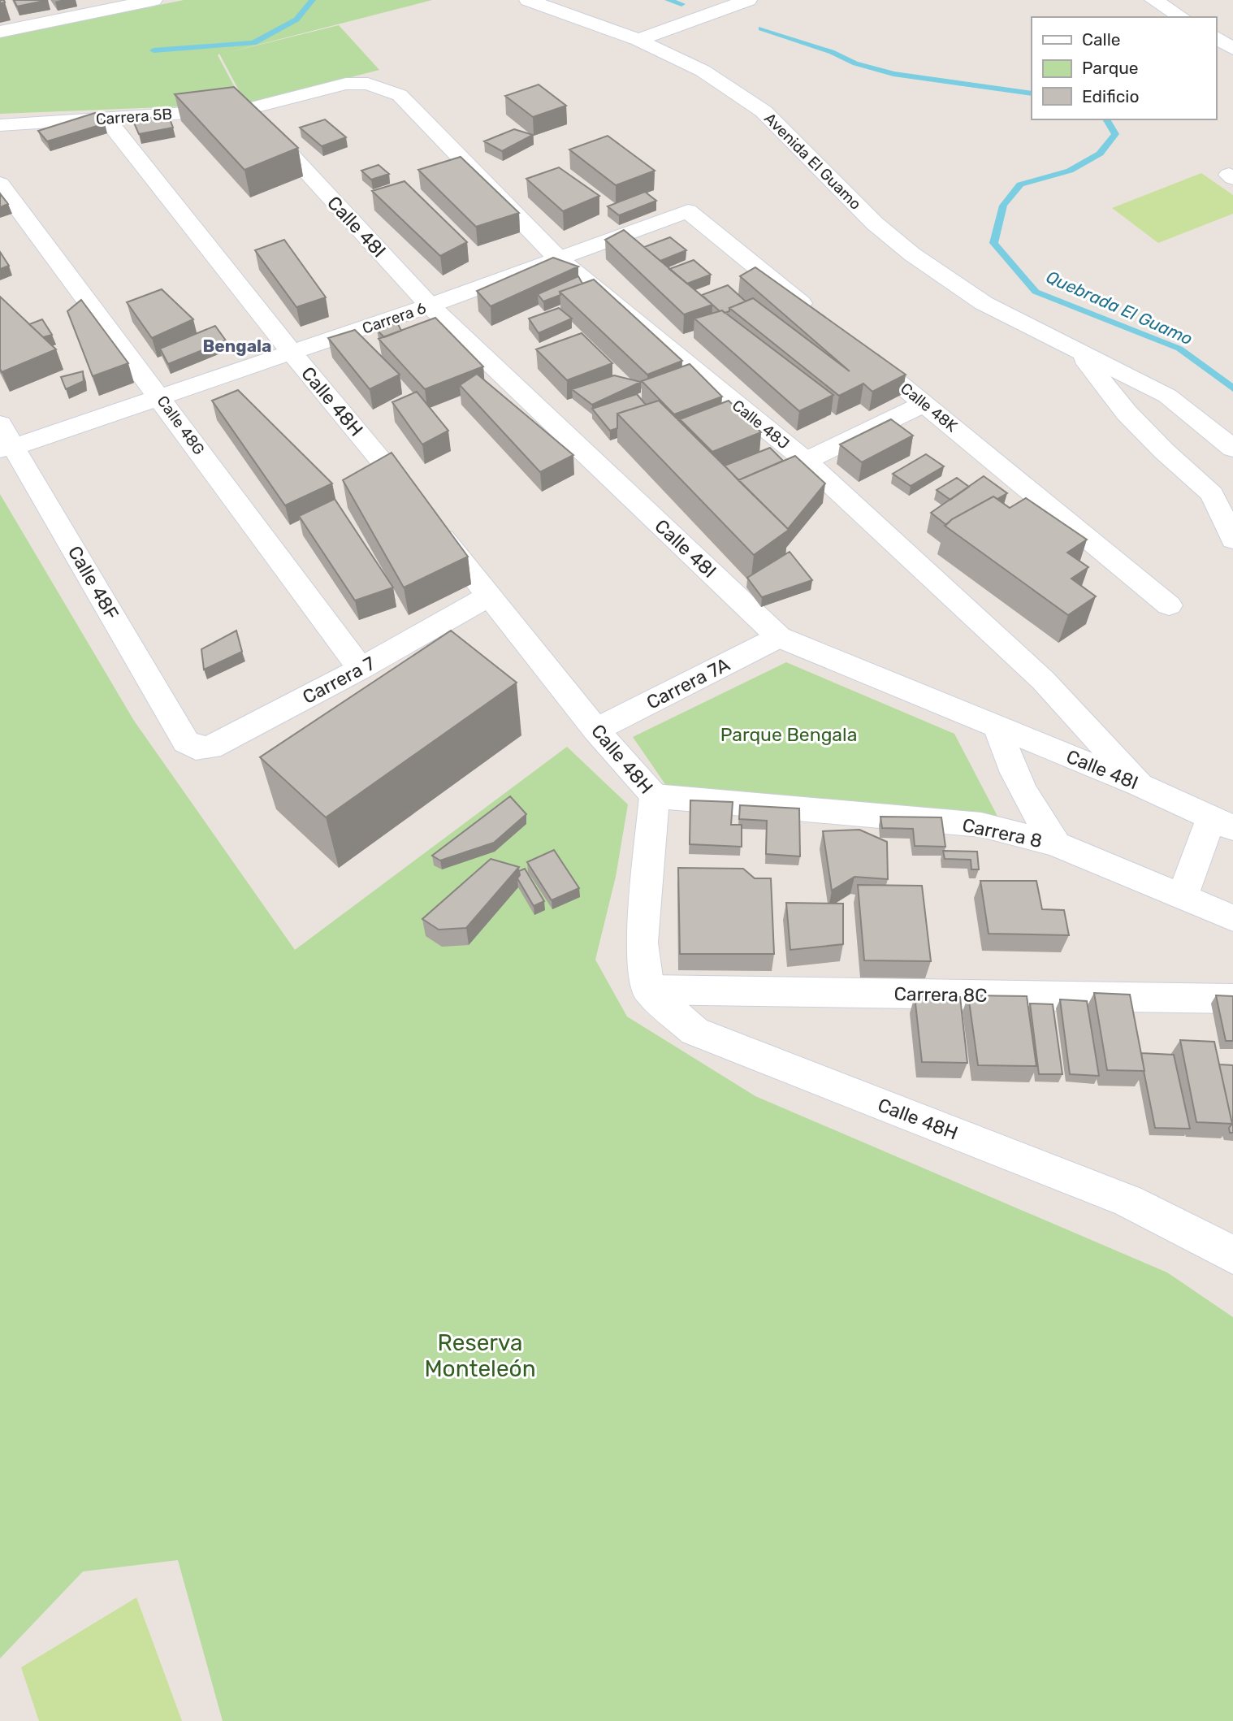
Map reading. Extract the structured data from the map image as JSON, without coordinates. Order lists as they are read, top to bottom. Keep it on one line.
{"streets":{"street":["Carrera 5B","Avenida El Guamo","Calle 48I","Carrera 6","Calle 48H","Calle 48K","Calle 48J","Calle 48G","Calle 48F","Carrera 7","Carrera 7A","Carrera 8","Carrera 8C"]},"crossings":[["Carrera 5B","Calle 48I"],["Carrera 5B","Calle 48H"],["Carrera 5B","Calle 48J"],["Calle 48I","Carrera 6"],["Calle 48I","Calle 48J"],["Calle 48I","Carrera 7A"],["Carrera 6","Calle 48H"],["Carrera 6","Calle 48J"],["Carrera 6","Calle 48G"],["Carrera 6","Calle 48F"],["Calle 48H","Carrera 7"],["Calle 48H","Carrera 7A"],["Calle 48H","Carrera 8"],["Calle 48H","Carrera 8C"],["Calle 48G","Carrera 7"],["Calle 48F","Carrera 7"]],"districts":["Bengala"],"water":["Quebrada El Guamo"],"parks":["Parque Bengala","Reserva Monteleón"],"legend":["Calle","Parque","Edificio"]}
